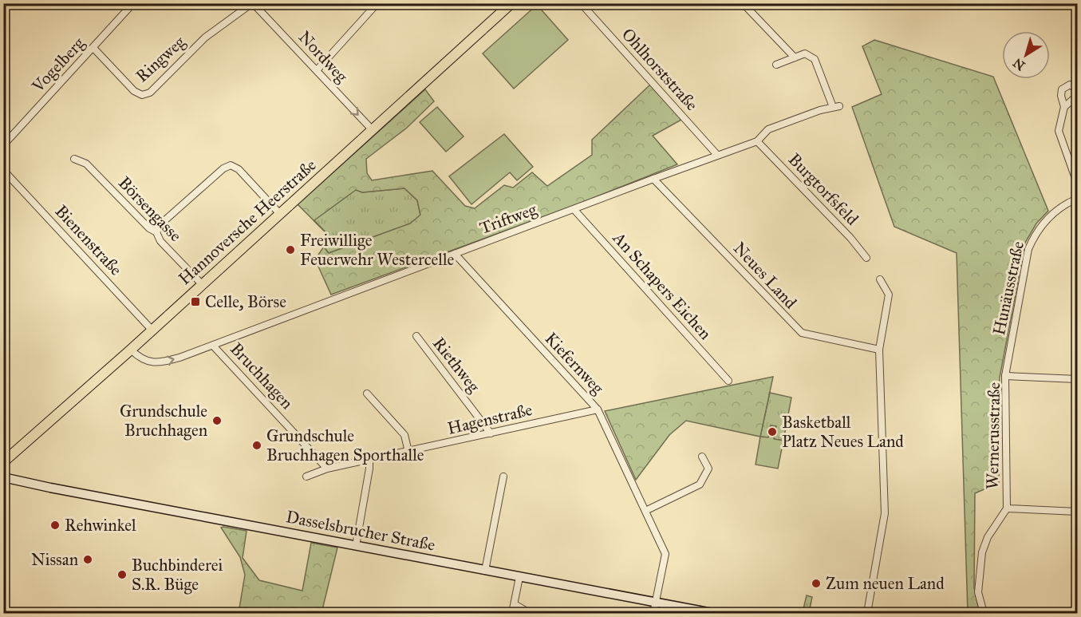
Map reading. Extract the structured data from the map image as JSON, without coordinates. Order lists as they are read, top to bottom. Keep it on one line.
{"streets":{"main road":["Hannoversche Heerstraße"],"street":["Nordweg","Ringweg","Vogelberg","Ohlhorststraße","Burgtorfsfeld","Börsengasse","Triftweg","Bienenstraße","Neues Land","An Schapers Eichen","Hunäusstraße","Kiefernweg","Riethweg","Bruchhagen","Hagenstraße","Wernerusstraße","Dasselsbrucher Straße"]},"crossings":[["Nordweg","Ringweg"],["Nordweg","Hannoversche Heerstraße"],["Ringweg","Vogelberg"],["Ohlhorststraße","Triftweg"],["Burgtorfsfeld","Triftweg"],["Börsengasse","Hannoversche Heerstraße"],["Triftweg","Hannoversche Heerstraße"],["Triftweg","Neues Land"],["Triftweg","An Schapers Eichen"],["Triftweg","Kiefernweg"],["Triftweg","Bruchhagen"],["Hannoversche Heerstraße","Bienenstraße"],["Hunäusstraße","Wernerusstraße"],["Kiefernweg","Hagenstraße"],["Kiefernweg","Dasselsbrucher Straße"],["Riethweg","Hagenstraße"],["Bruchhagen","Hagenstraße"]],"one_way":["Nordweg"],"places":{"other":["Freiwillige Feuerwehr Westercelle","Grundschule Bruchhagen","Basketball Platz Neues Land","Grundschule Bruchhagen Sporthalle","Rehwinkel","Nissan","Buchbinderei S.R. Büge","Zum neuen Land"],"transit":["Celle, Börse"]},"north":"bottom left"}
